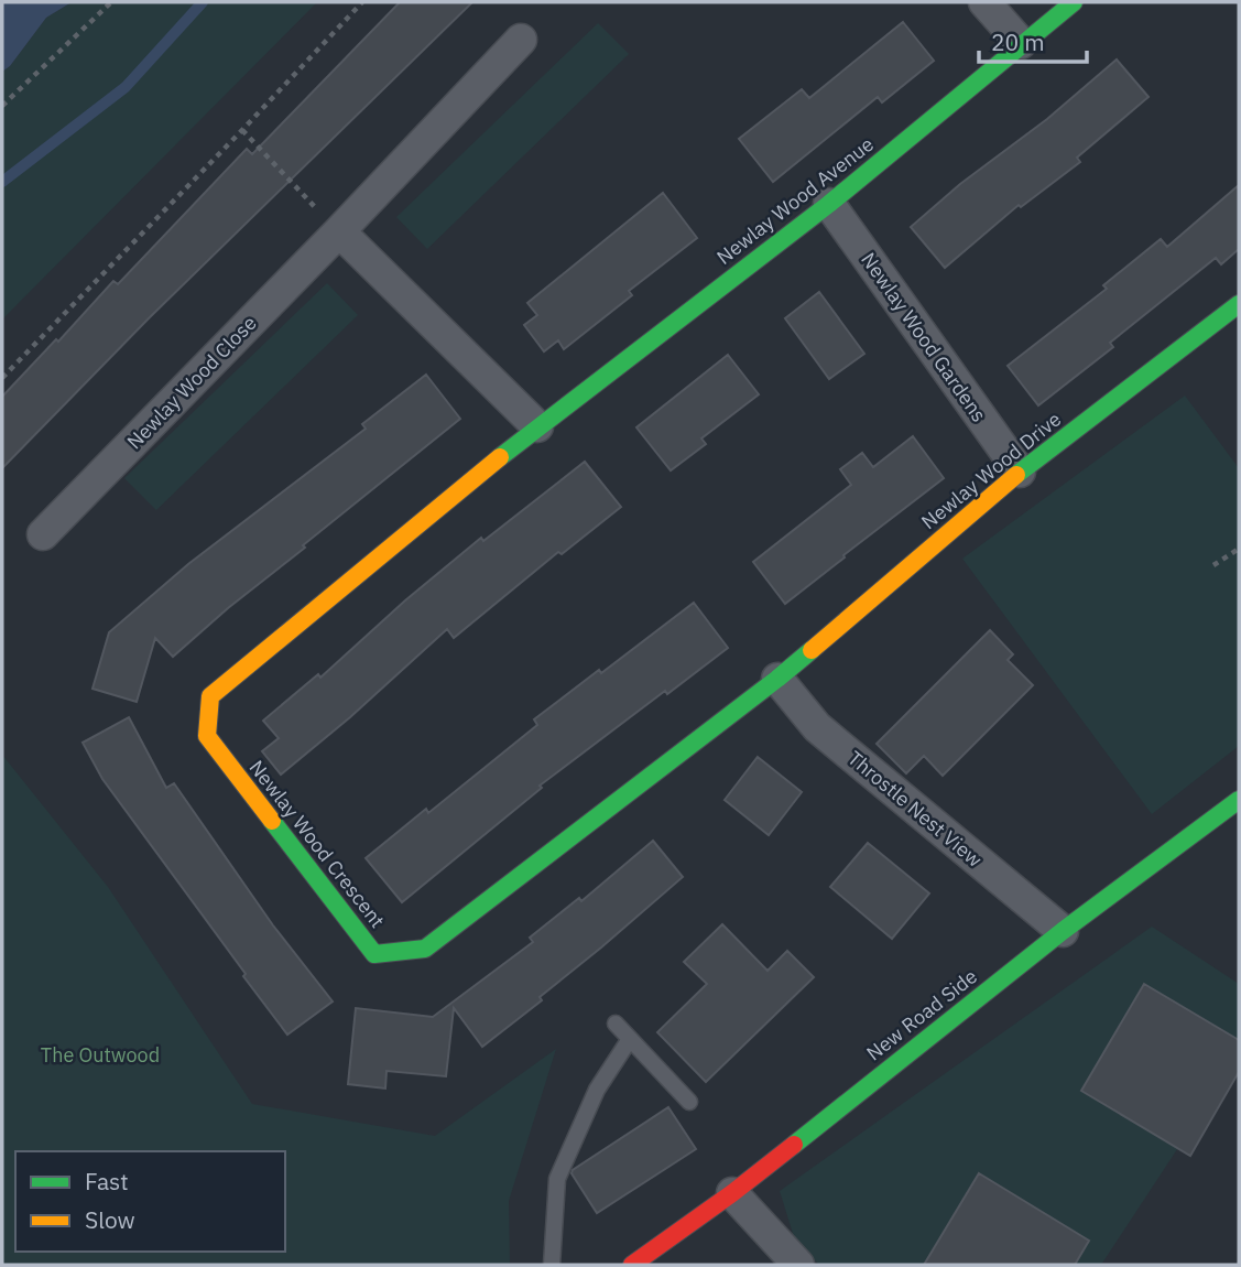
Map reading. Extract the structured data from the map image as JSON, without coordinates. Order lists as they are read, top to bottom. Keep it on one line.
{"streets":{"street":["Newlay Wood Avenue","Newlay Wood Gardens","Newlay Wood Close","Newlay Wood Drive","Throstle Nest View","Newlay Wood Crescent","New Road Side"]},"crossings":[["Newlay Wood Avenue","Newlay Wood Gardens"],["Newlay Wood Avenue","Newlay Wood Crescent"],["Newlay Wood Gardens","Newlay Wood Drive"],["Newlay Wood Drive","Throstle Nest View"],["Newlay Wood Drive","Newlay Wood Crescent"],["Throstle Nest View","Newlay Wood Crescent"],["Throstle Nest View","New Road Side"]],"parks":["The Outwood"],"legend":["Fast","Slow"],"scale_bar":"20 m"}
